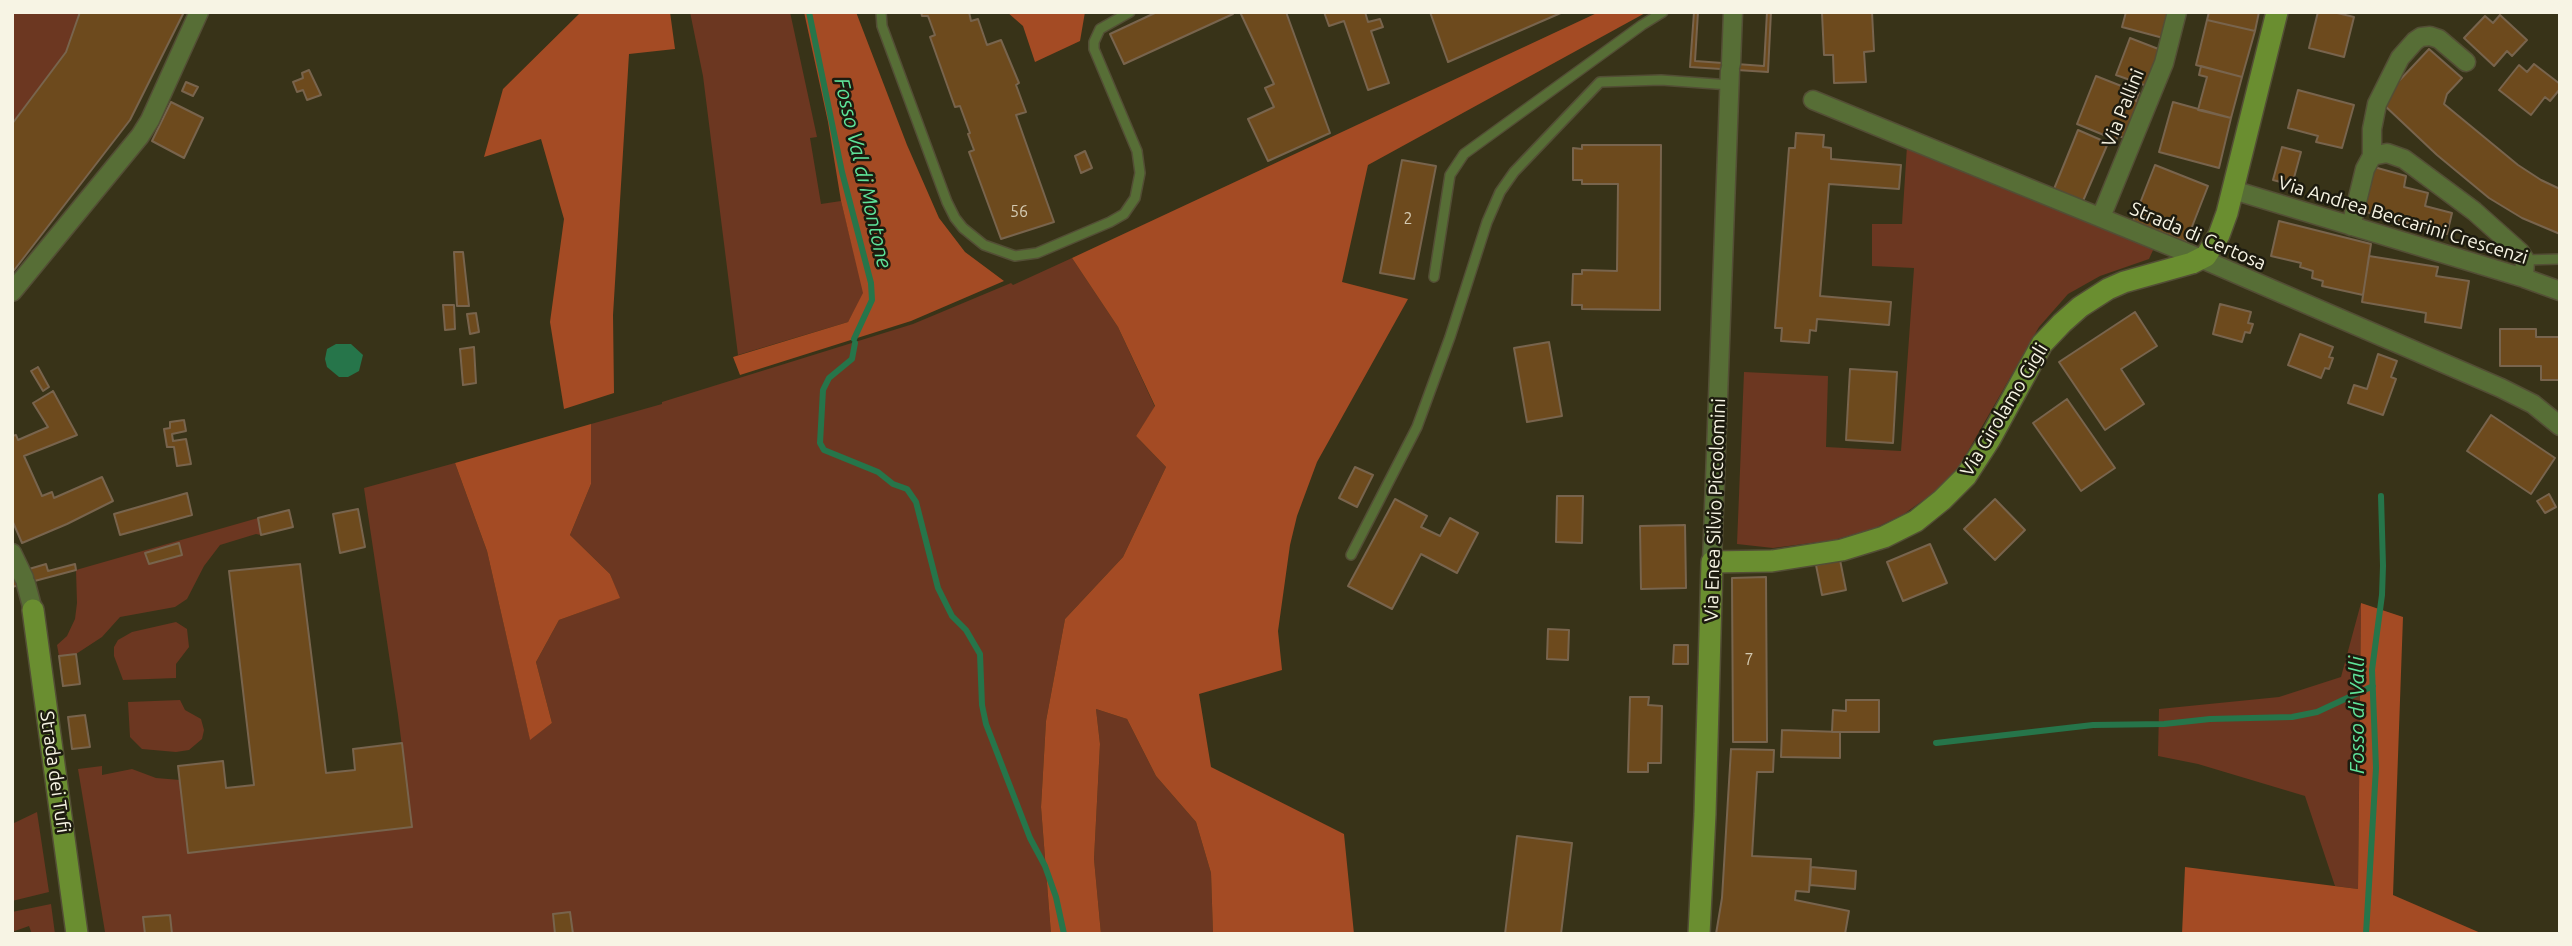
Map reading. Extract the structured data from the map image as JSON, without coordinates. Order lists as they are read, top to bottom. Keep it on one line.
{"streets":{"main road":["Via Girolamo Gigli","Via Enea Silvio Piccolomini","Strada dei Tufi"],"street":["Via Pallini","Via Andrea Beccarini Crescenzi","Strada di Certosa"]},"crossings":[["Via Pallini","Strada di Certosa"],["Strada di Certosa","Via Girolamo Gigli"],["Via Girolamo Gigli","Via Enea Silvio Piccolomini"]],"water":["Fosso Val di Montone","Fosso di Valli"],"house_numbers":["56","2","7"]}
